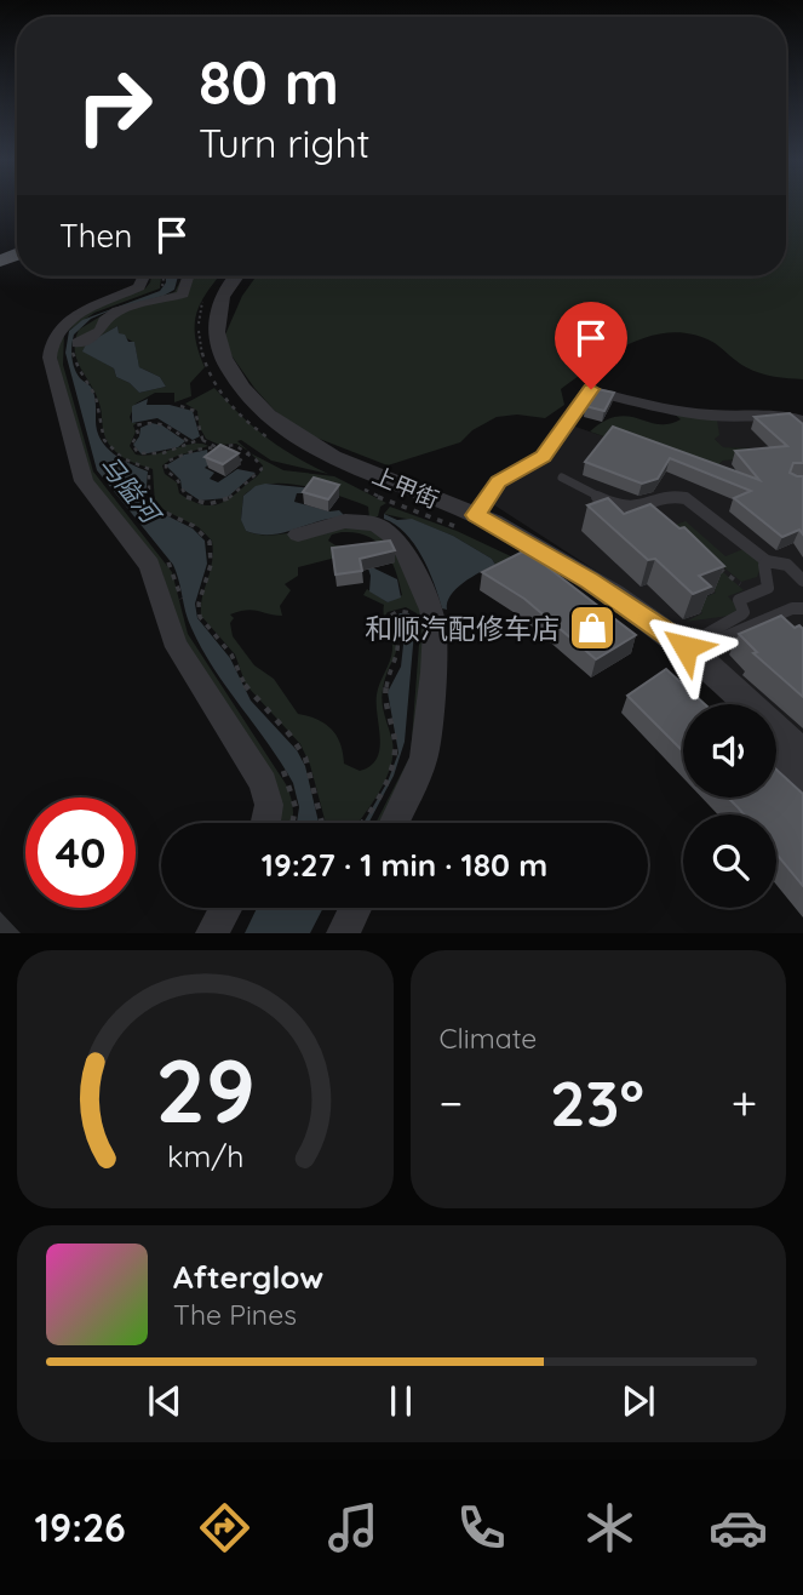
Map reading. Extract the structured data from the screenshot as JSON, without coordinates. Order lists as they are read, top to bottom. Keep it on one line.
{"streets":{"street":["上甲街"]},"water":["马隘河"],"places":{"shop":["和顺汽配修车店"]},"page":{"turn":["80 m","Turn right"],"then":"Then","limit":"40","trip":"19:27 · 1 min · 180 m","tile":"Climate","heat":["−","23°","+"],"song":["Afterglow","The Pines"],"tabs":"19:26","gauge":["29","km/h"]}}
